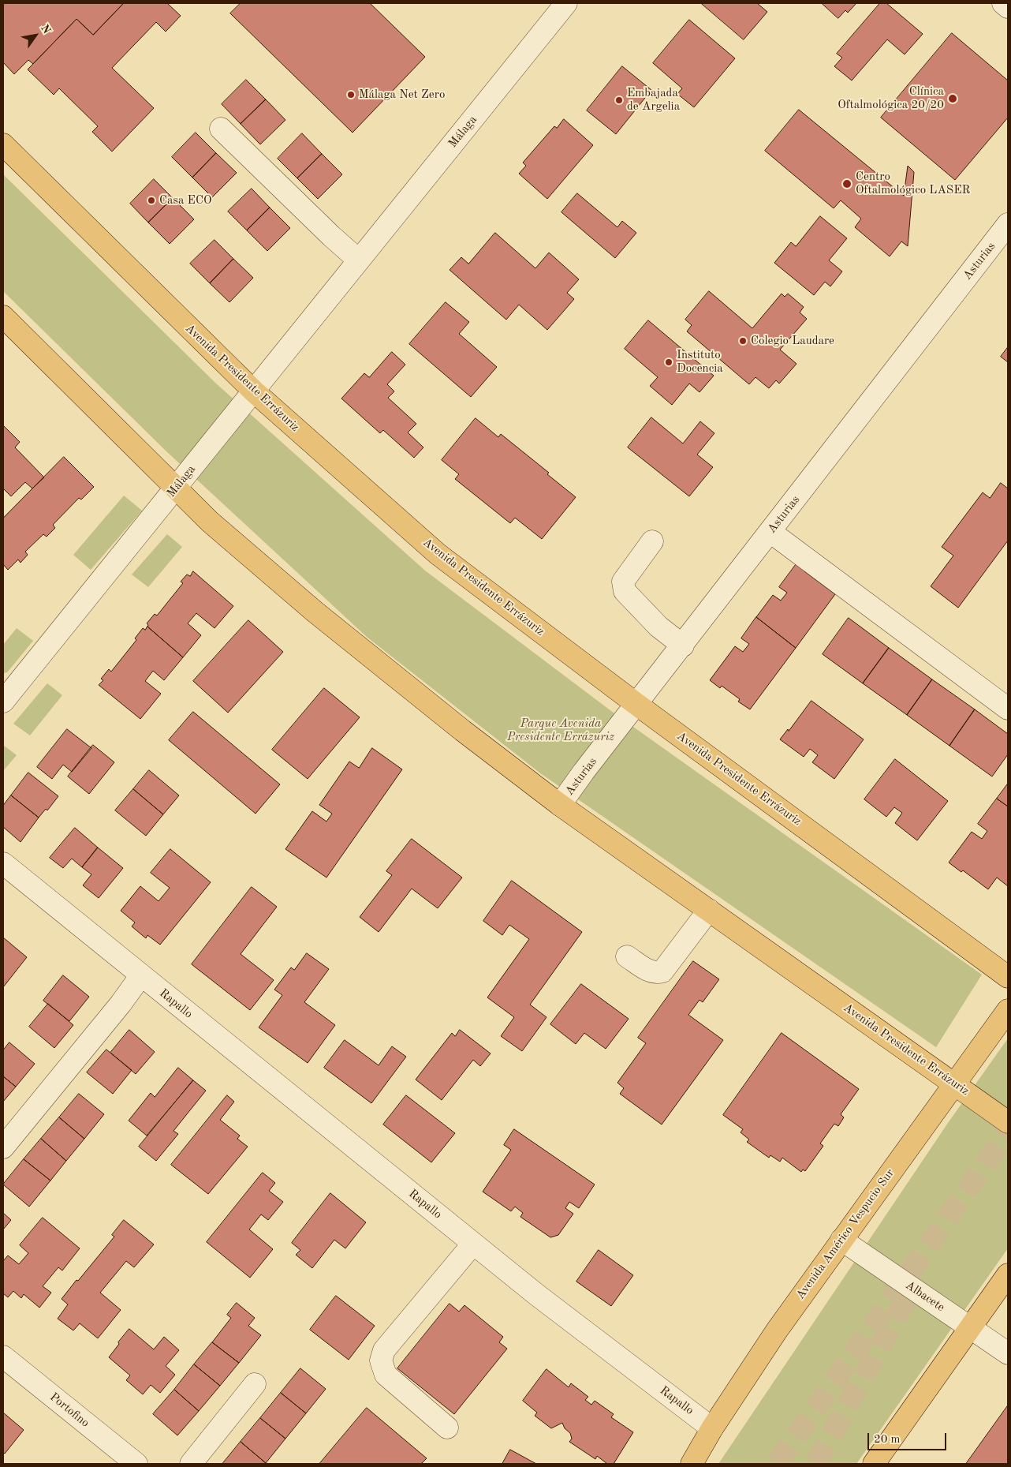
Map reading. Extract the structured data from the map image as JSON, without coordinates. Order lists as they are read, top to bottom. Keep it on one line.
{"streets":{"main road":["Avenida Presidente Errázuriz","Avenida Américo Vespucio Sur"],"street":["Málaga","Asturias","Rapallo","Albacete","Portofino"]},"crossings":[["Málaga","Avenida Presidente Errázuriz"],["Asturias","Avenida Presidente Errázuriz"],["Avenida Presidente Errázuriz","Avenida Américo Vespucio Sur"],["Rapallo","Avenida Américo Vespucio Sur"],["Avenida Américo Vespucio Sur","Albacete"]],"parks":["Parque Avenida Presidente Errázuriz"],"places":["Málaga Net Zero","Clínica Oftalmológica 20/20","Embajada de Argelia","Centro Oftalmológico LASER","Casa ECO","Colegio Laudare","Instituto Docencia"],"scale_bar":"20 m","north":"top right"}
